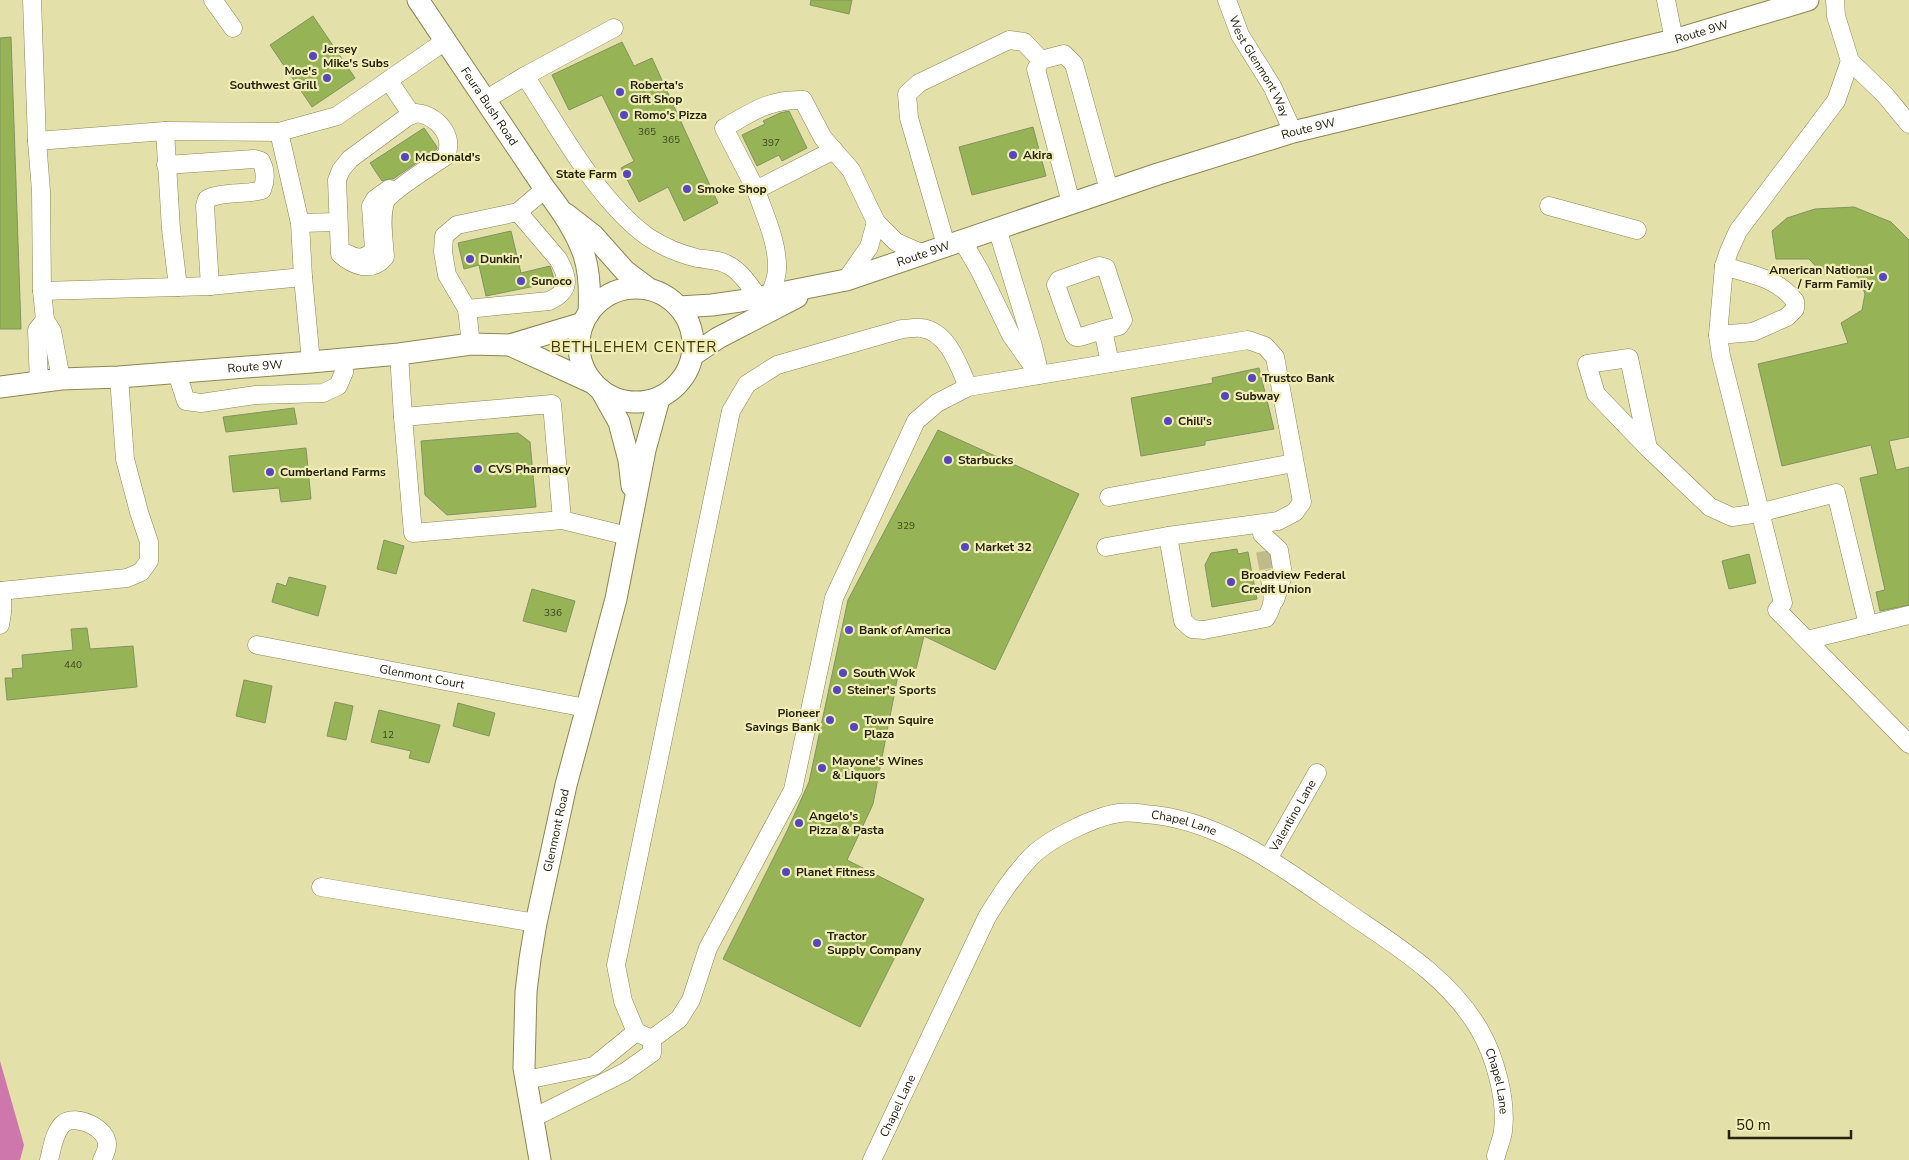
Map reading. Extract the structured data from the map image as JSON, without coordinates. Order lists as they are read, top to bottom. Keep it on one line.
{"streets":{"main road":["Route 9W","Feura Bush Road","Glenmont Road"],"street":["West Glenmont Way","Glenmont Court","Valentino Lane","Chapel Lane"]},"crossings":[["Route 9W","West Glenmont Way"],["Route 9W","Feura Bush Road"],["Route 9W","Glenmont Road"],["Feura Bush Road","Glenmont Road"],["Glenmont Court","Glenmont Road"],["Valentino Lane","Chapel Lane"]],"districts":["BETHLEHEM CENTER"],"places":["Jersey Mike's Subs","Moe's Southwest Grill","Roberta's Gift Shop","Romo's Pizza","Akira","McDonald's","State Farm","Smoke Shop","Dunkin'","American National / Farm Family","Sunoco","Trustco Bank","Subway","Chili's","Starbucks","CVS Pharmacy","Cumberland Farms","Market 32","Broadview Federal Credit Union","Bank of America","South Wok","Steiner's Sports","Pioneer Savings Bank","Town Squire Plaza","Mayone's Wines & Liquors","Angelo's Pizza & Pasta","Planet Fitness","Tractor Supply Company"],"house_numbers":["365","365","397","329","336","440","12"],"scale_bar":"50 m"}
